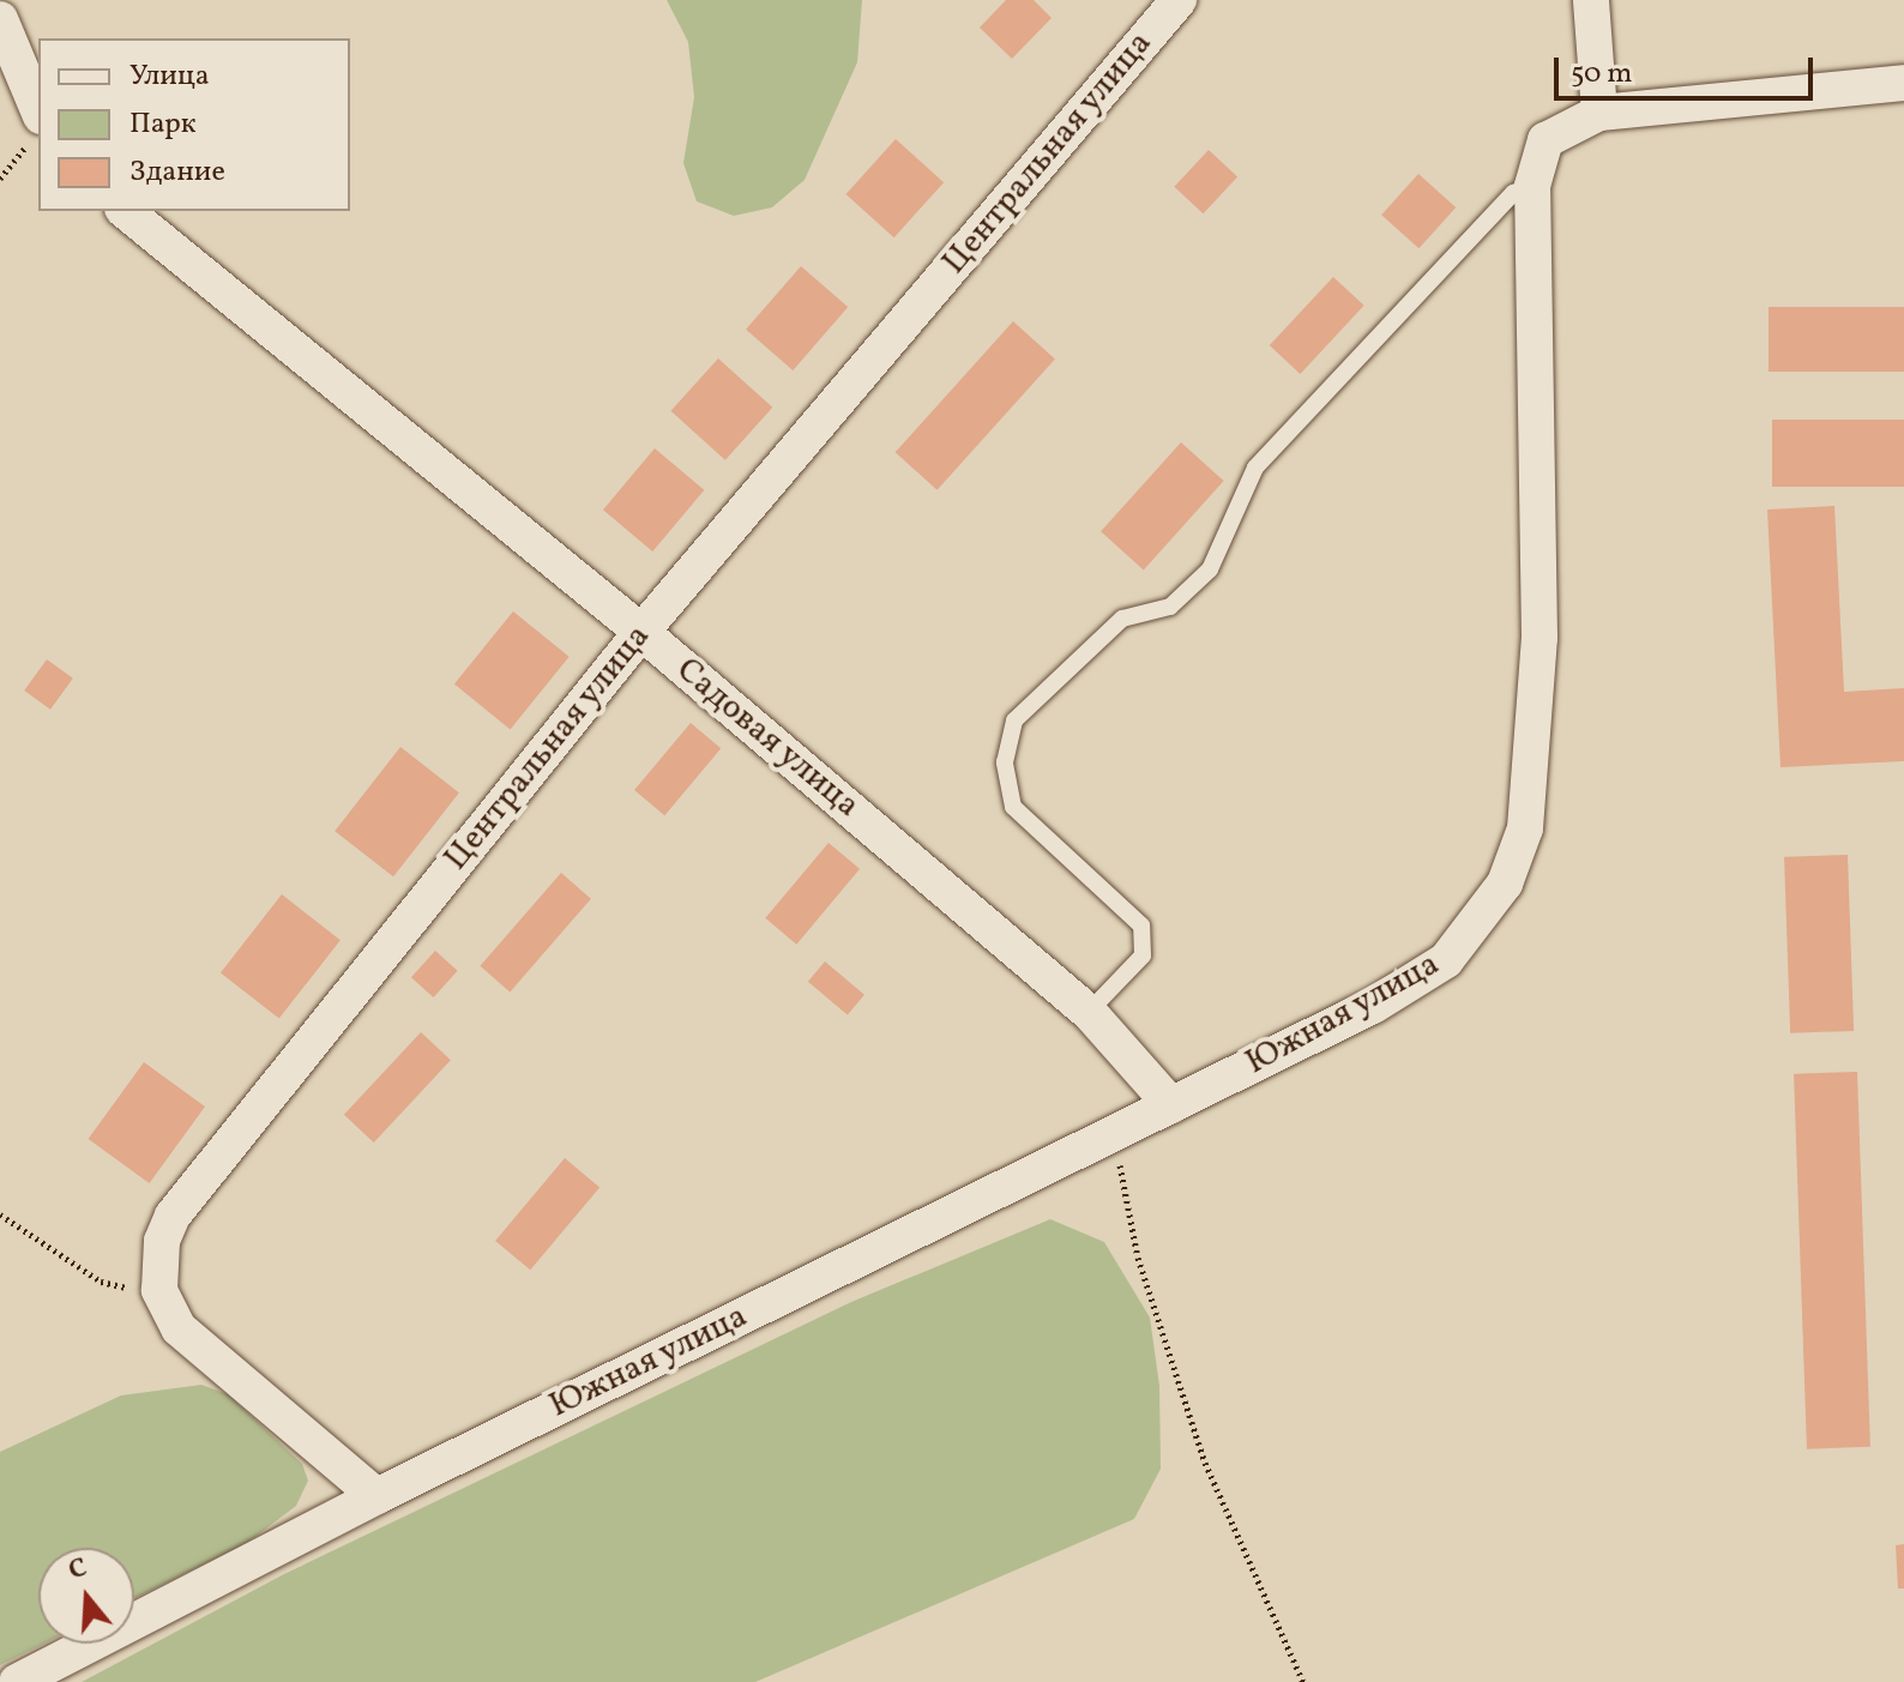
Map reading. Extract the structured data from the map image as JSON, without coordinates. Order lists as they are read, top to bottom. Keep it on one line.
{"streets":{"street":["Центральная улица","Садовая улица","Южная улица"]},"crossings":[["Центральная улица","Садовая улица"],["Садовая улица","Южная улица"]],"legend":["Улица","Парк","Здание"],"scale_bar":"50 m","north":"top"}
